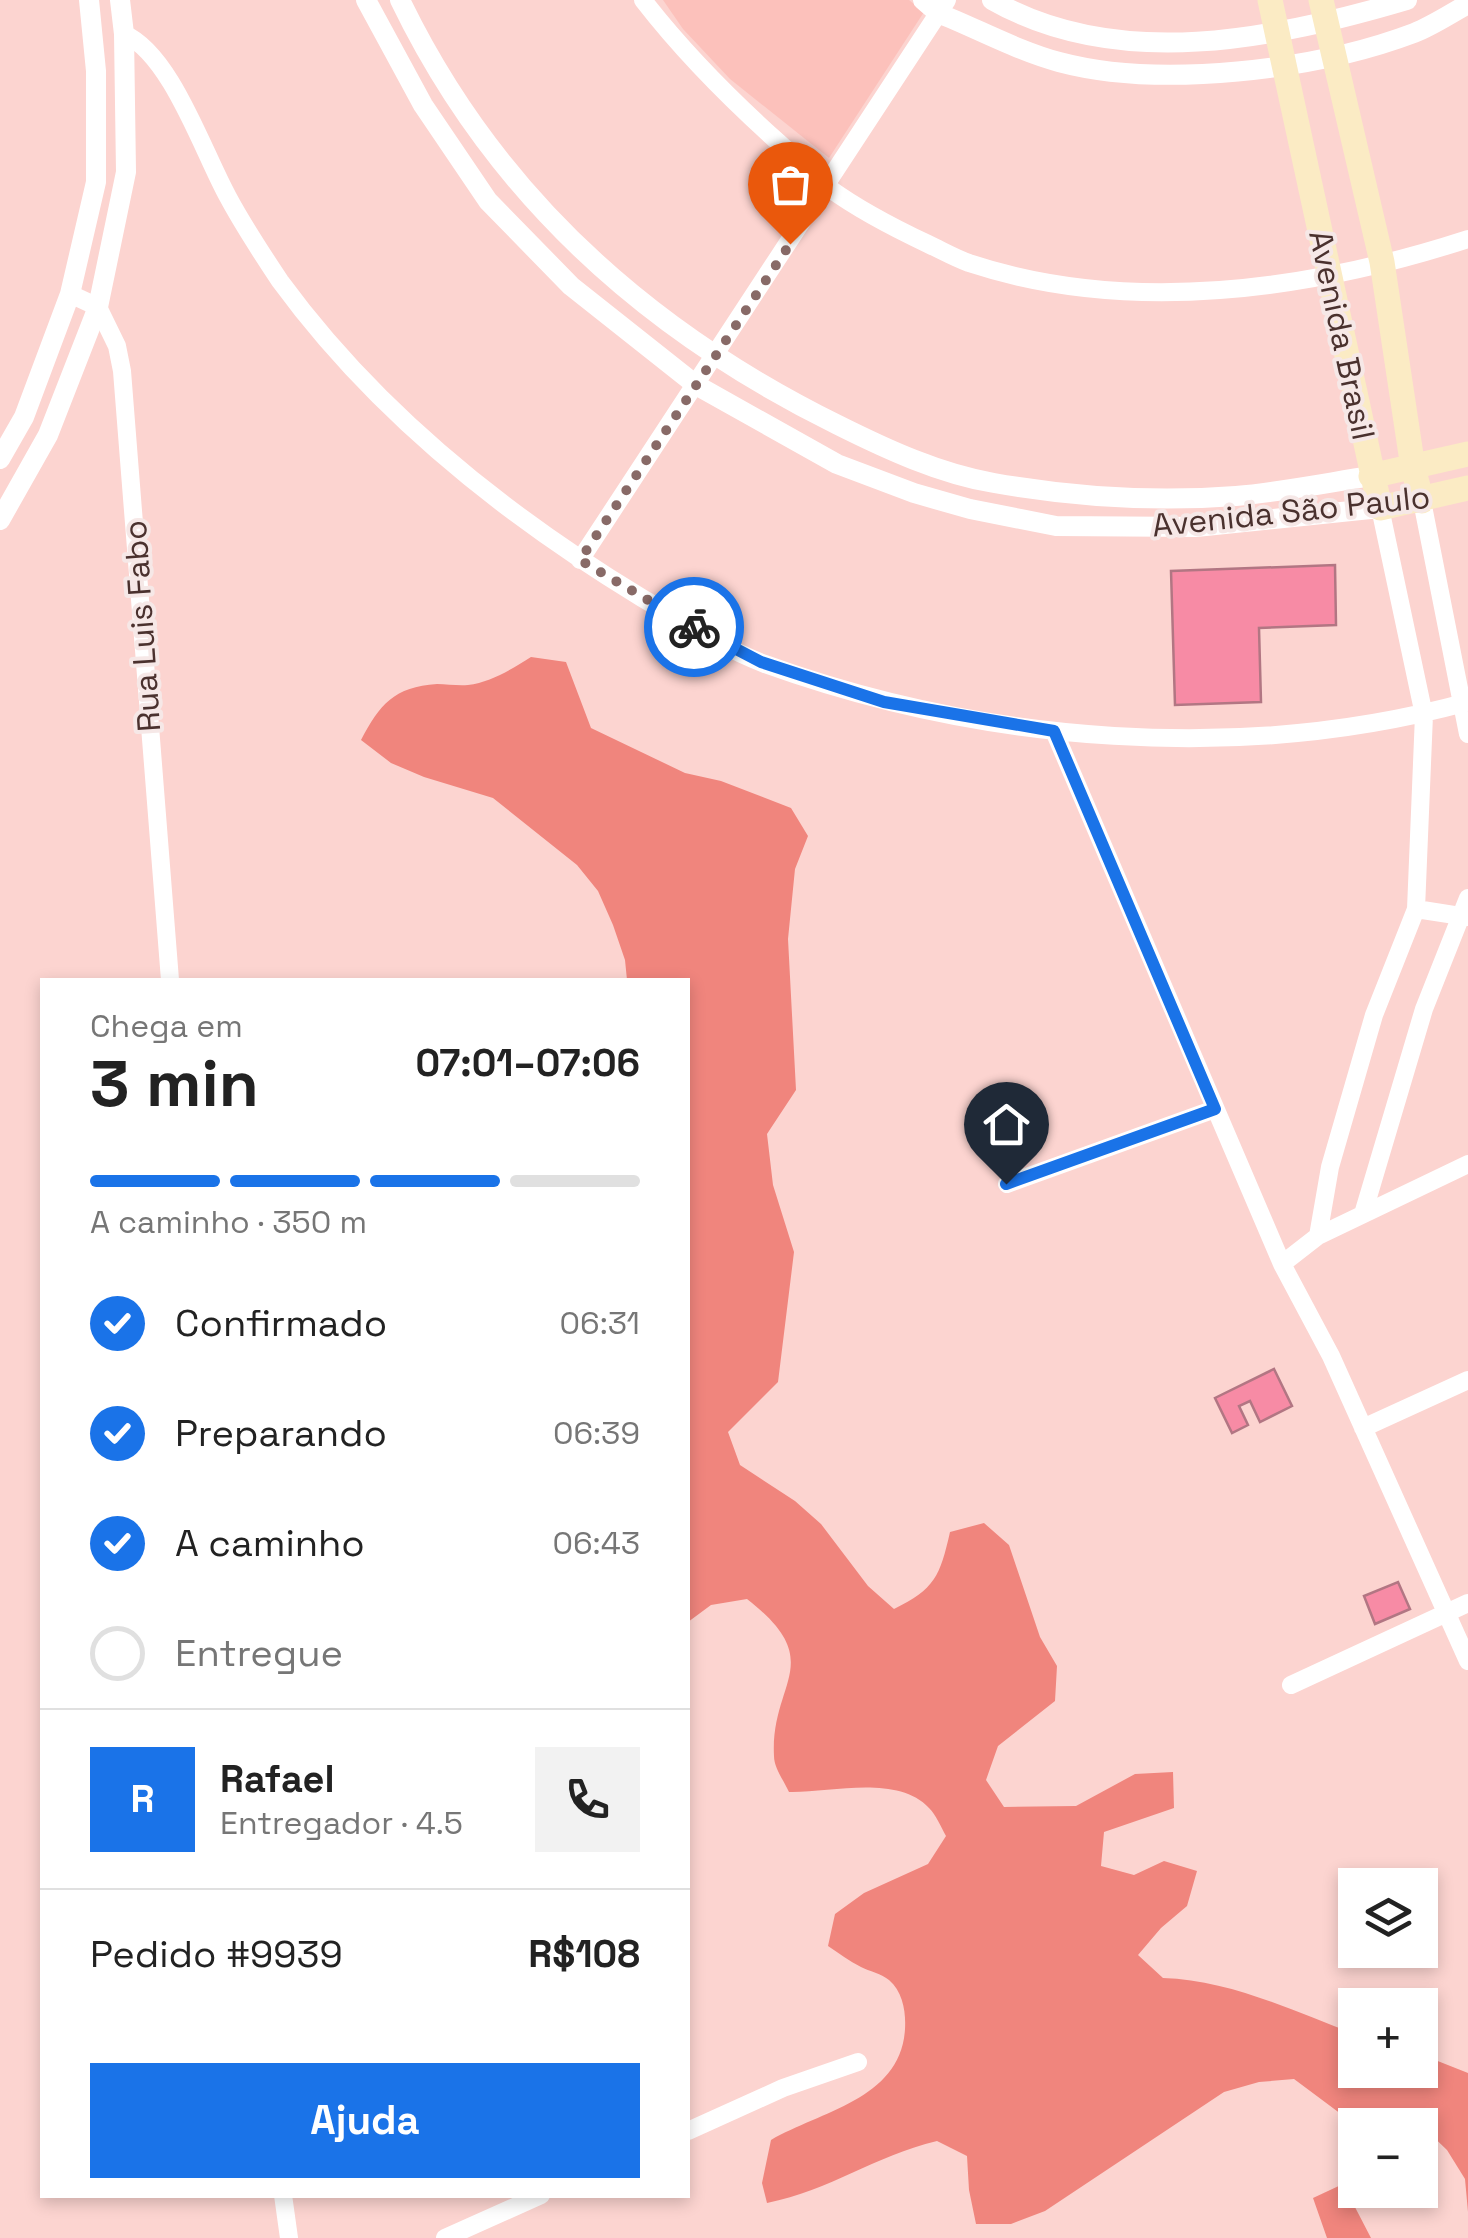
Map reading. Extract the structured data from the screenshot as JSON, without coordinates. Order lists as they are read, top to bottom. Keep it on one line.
{"streets":{"main road":["Avenida Brasil","Avenida São Paulo"],"street":["Rua Luis Fabo"]},"crossings":[["Avenida Brasil","Avenida São Paulo"]],"page":{"heading":["3 min","Chega em","07:01–07:06"],"panel":["Rafael","Entregador · 4.5","Pedido #9939","R$108"],"bar":"A caminho · 350 m","list":[["Confirmado","06:31"],["Preparando","06:39"],["A caminho","06:43"],"Entregue"],"round":"R","map_buttons":["+","−"],"buttons":"Ajuda"}}
